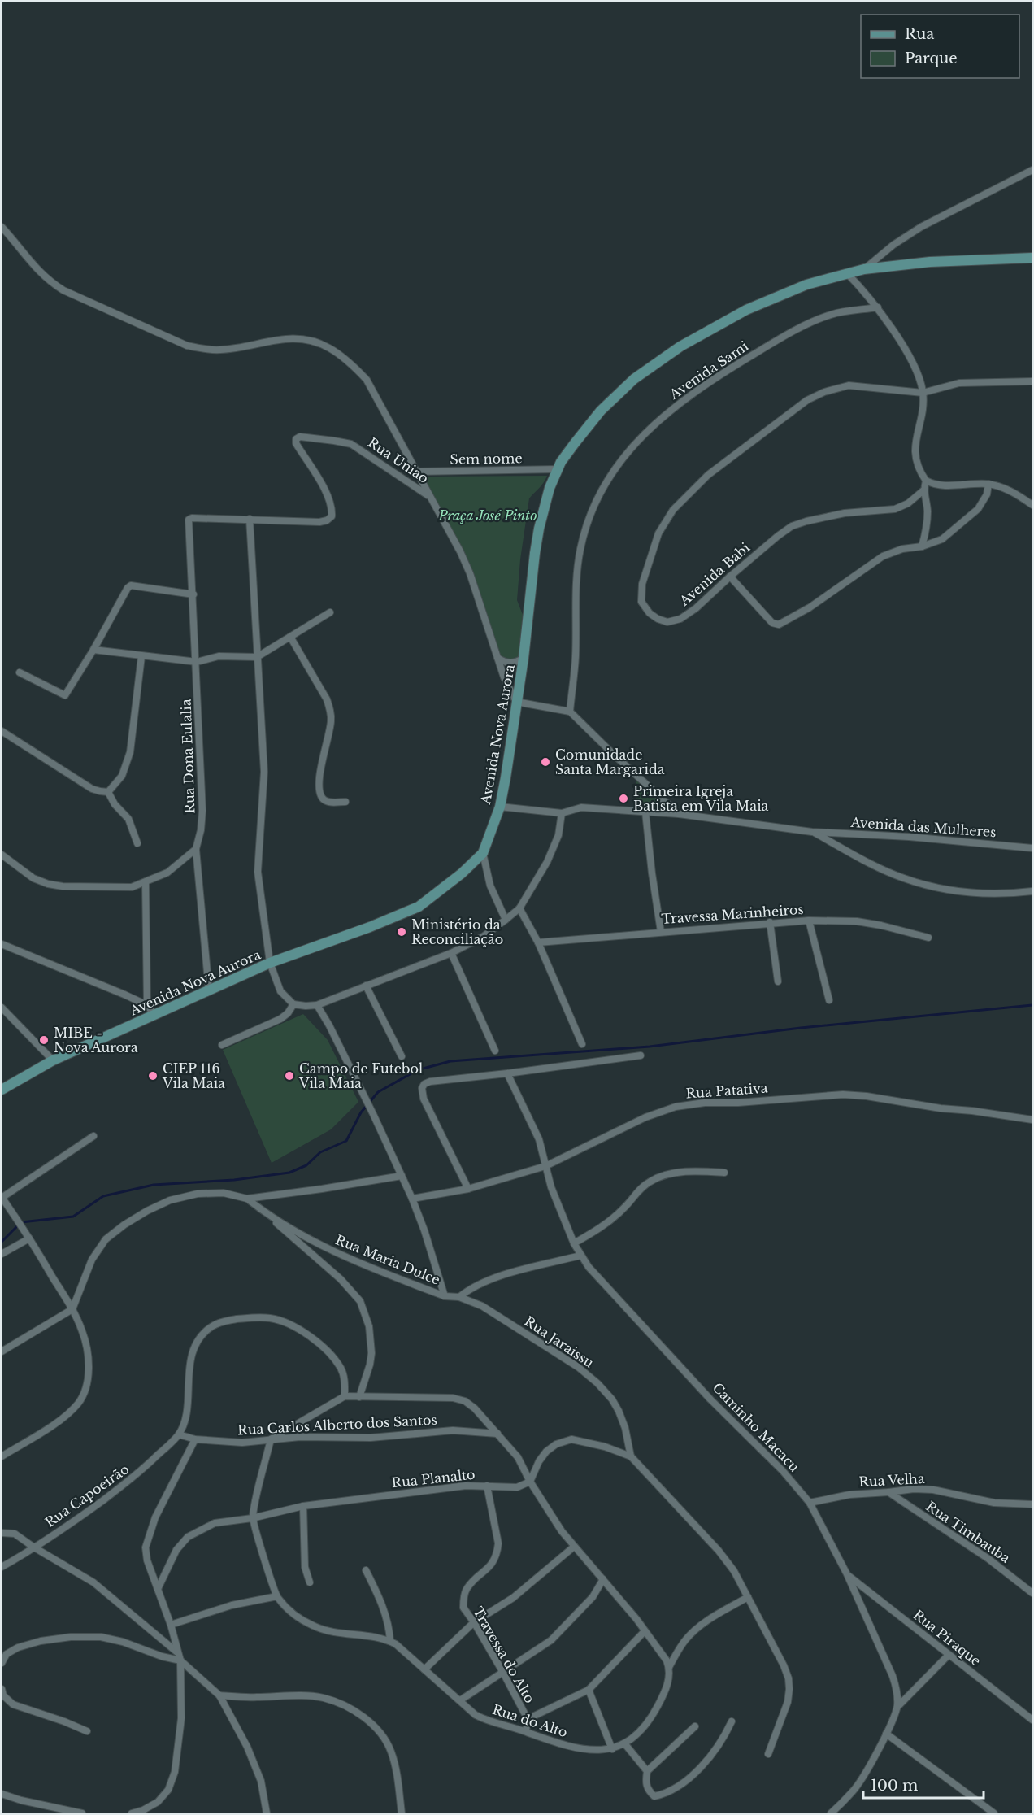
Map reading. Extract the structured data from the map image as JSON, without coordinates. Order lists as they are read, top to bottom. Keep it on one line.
{"streets":{"street":["Avenida Sami","Sem nome","Rua Uniao","Avenida Babi","Avenida Nova Aurora","Rua Dona Eulalia","Avenida das Mulheres","Travessa Marinheiros","Rua Patativa","Rua Maria Dulce","Rua Jaraissu","Rua Carlos Alberto dos Santos","Caminho Macacu","Rua Planalto","Rua Velha","Rua Capoeirão","Rua Timbauba","Rua Piraque","Travessa do Alto","Rua do Alto"]},"crossings":[["Sem nome","Avenida Nova Aurora"],["Rua Uniao","Rua Dona Eulalia"],["Avenida Nova Aurora","Rua Dona Eulalia"],["Avenida Nova Aurora","Avenida das Mulheres"],["Rua Patativa","Caminho Macacu"],["Rua Maria Dulce","Rua Jaraissu"],["Rua Carlos Alberto dos Santos","Rua Capoeirão"],["Caminho Macacu","Rua Velha"],["Caminho Macacu","Rua Piraque"],["Rua Planalto","Travessa do Alto"],["Rua Planalto","Rua do Alto"],["Rua Velha","Rua Timbauba"],["Travessa do Alto","Rua do Alto"]],"parks":["Praça José Pinto"],"places":["Comunidade Santa Margarida","Primeira Igreja Batista em Vila Maia","Ministério da Reconciliação","MIBE - Nova Aurora","CIEP 116 Vila Maia","Campo de Futebol Vila Maia"],"legend":["Rua","Parque"],"scale_bar":"100 m"}
